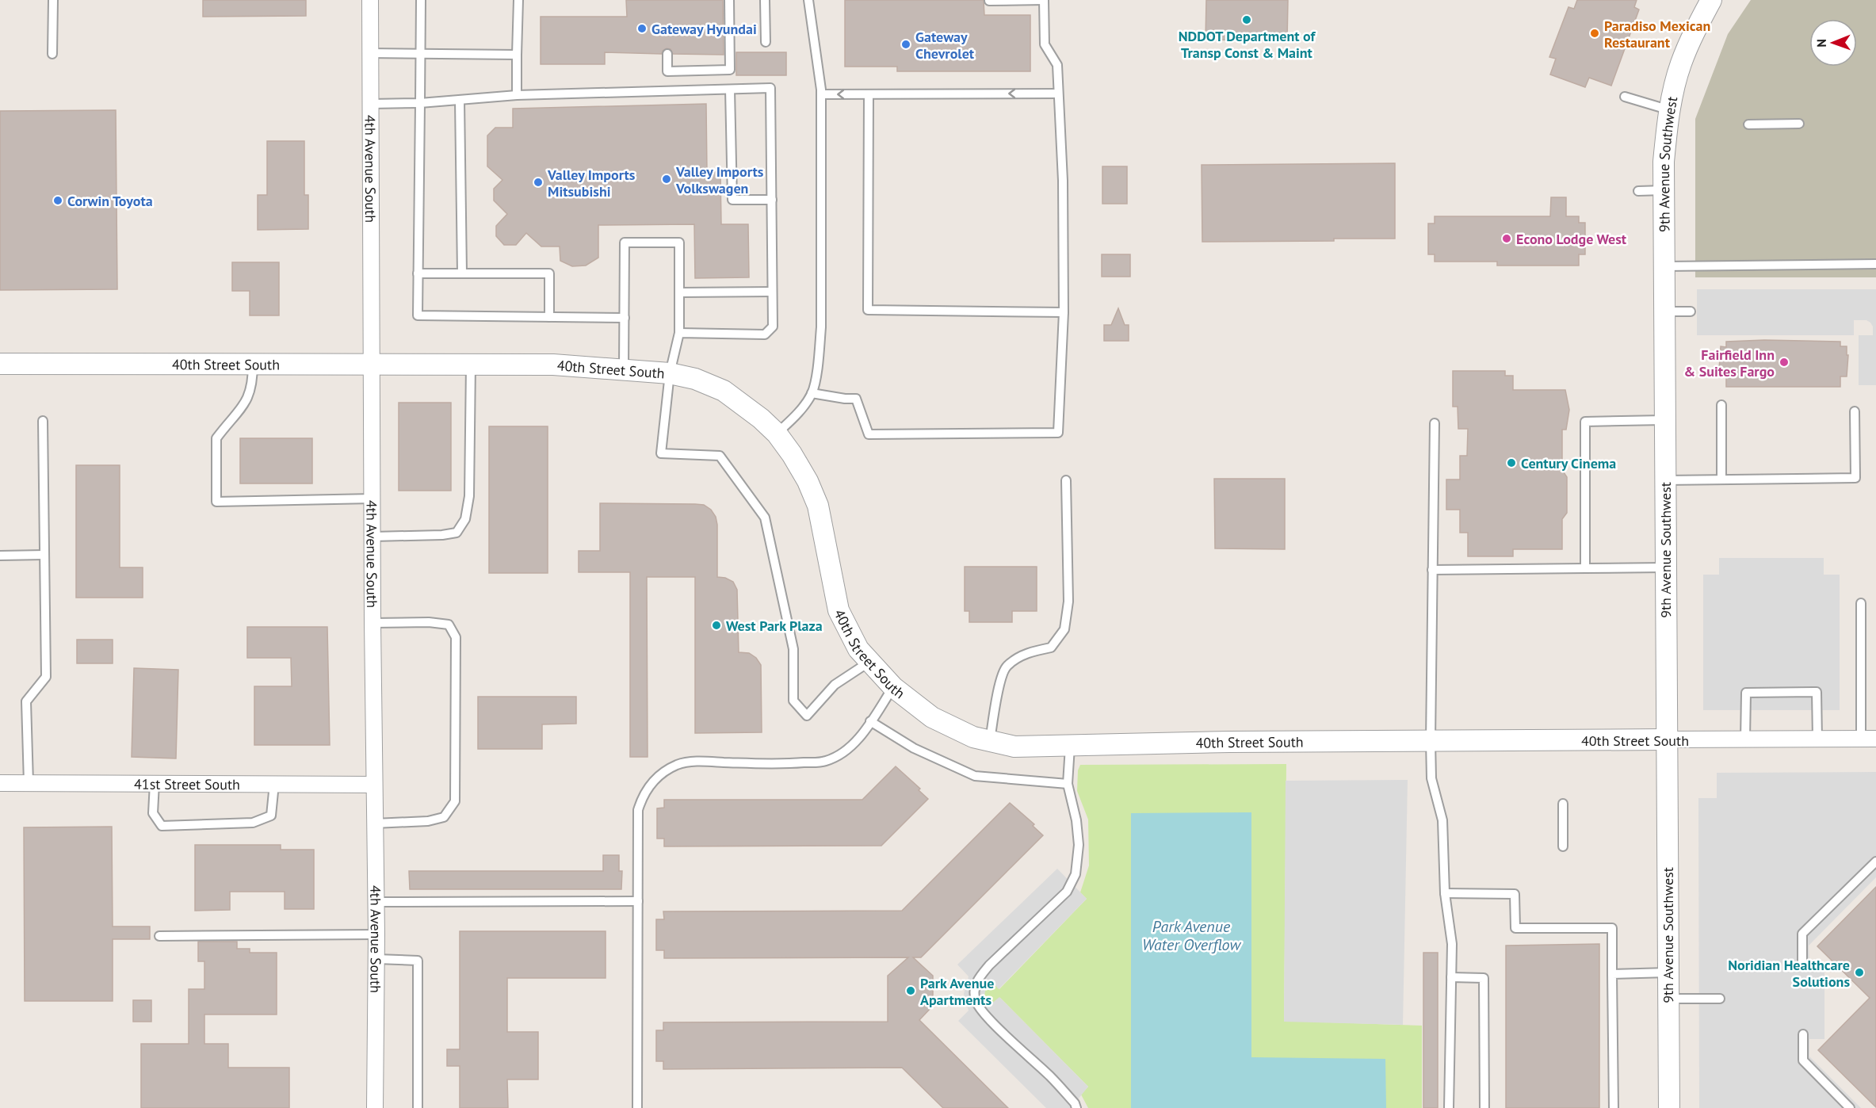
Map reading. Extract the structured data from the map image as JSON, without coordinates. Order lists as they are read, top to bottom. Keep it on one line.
{"streets":{"street":["9th Avenue Southwest","4th Avenue South","40th Street South","41st Street South"]},"crossings":[["9th Avenue Southwest","40th Street South"],["4th Avenue South","40th Street South"],["4th Avenue South","41st Street South"]],"water":["Park Avenue Water Overflow"],"places":["NDDOT Department of Transp Const & Maint","Gateway Hyundai","Paradiso Mexican Restaurant","Gateway Chevrolet","Valley Imports Volkswagen","Valley Imports Mitsubishi","Corwin Toyota","Econo Lodge West","Fairfield Inn & Suites Fargo","Century Cinema","West Park Plaza","Noridian Healthcare Solutions","Park Avenue Apartments"],"north":"left"}
